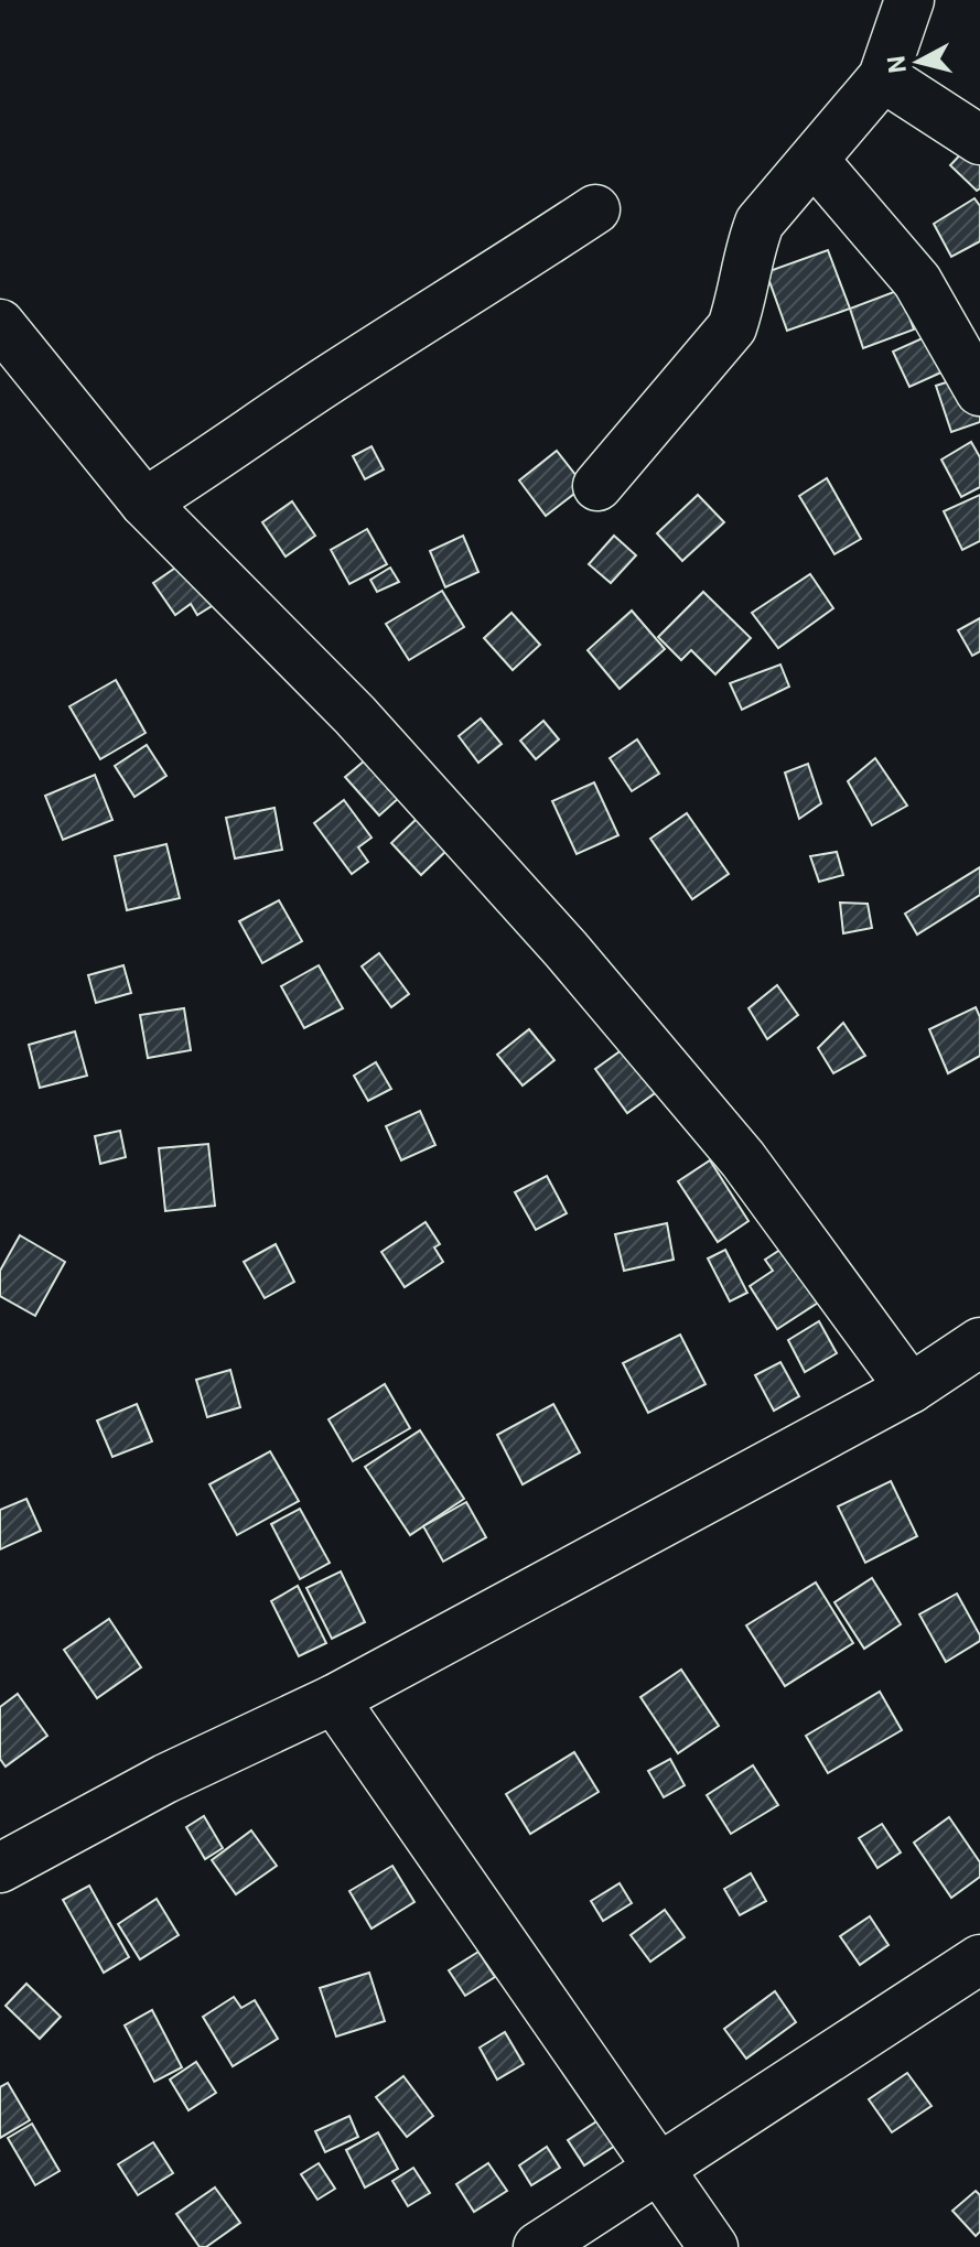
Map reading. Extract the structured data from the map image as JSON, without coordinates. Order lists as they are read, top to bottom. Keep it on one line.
{"north":"left"}
